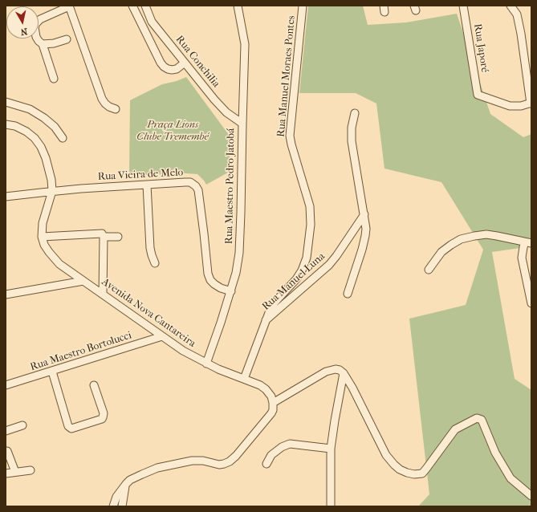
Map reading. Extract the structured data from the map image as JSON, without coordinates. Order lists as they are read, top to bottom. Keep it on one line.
{"streets":{"street":["Rua Japoré","Rua Conchilia","Rua Manuel Moraes Pontes","Rua Vieira de Melo","Rua Maestro Pedro Jatobá","Rua Manuel Luna","Avenida Nova Cantareira","Rua Maestro Bortolucci"]},"crossings":[["Rua Conchilia","Rua Maestro Pedro Jatobá"],["Rua Manuel Moraes Pontes","Rua Manuel Luna"],["Rua Manuel Moraes Pontes","Avenida Nova Cantareira"],["Rua Vieira de Melo","Rua Maestro Pedro Jatobá"],["Rua Vieira de Melo","Avenida Nova Cantareira"],["Rua Maestro Pedro Jatobá","Avenida Nova Cantareira"],["Avenida Nova Cantareira","Rua Maestro Bortolucci"]],"parks":["Praça Lions Clube Tremembé"],"north":"bottom"}
